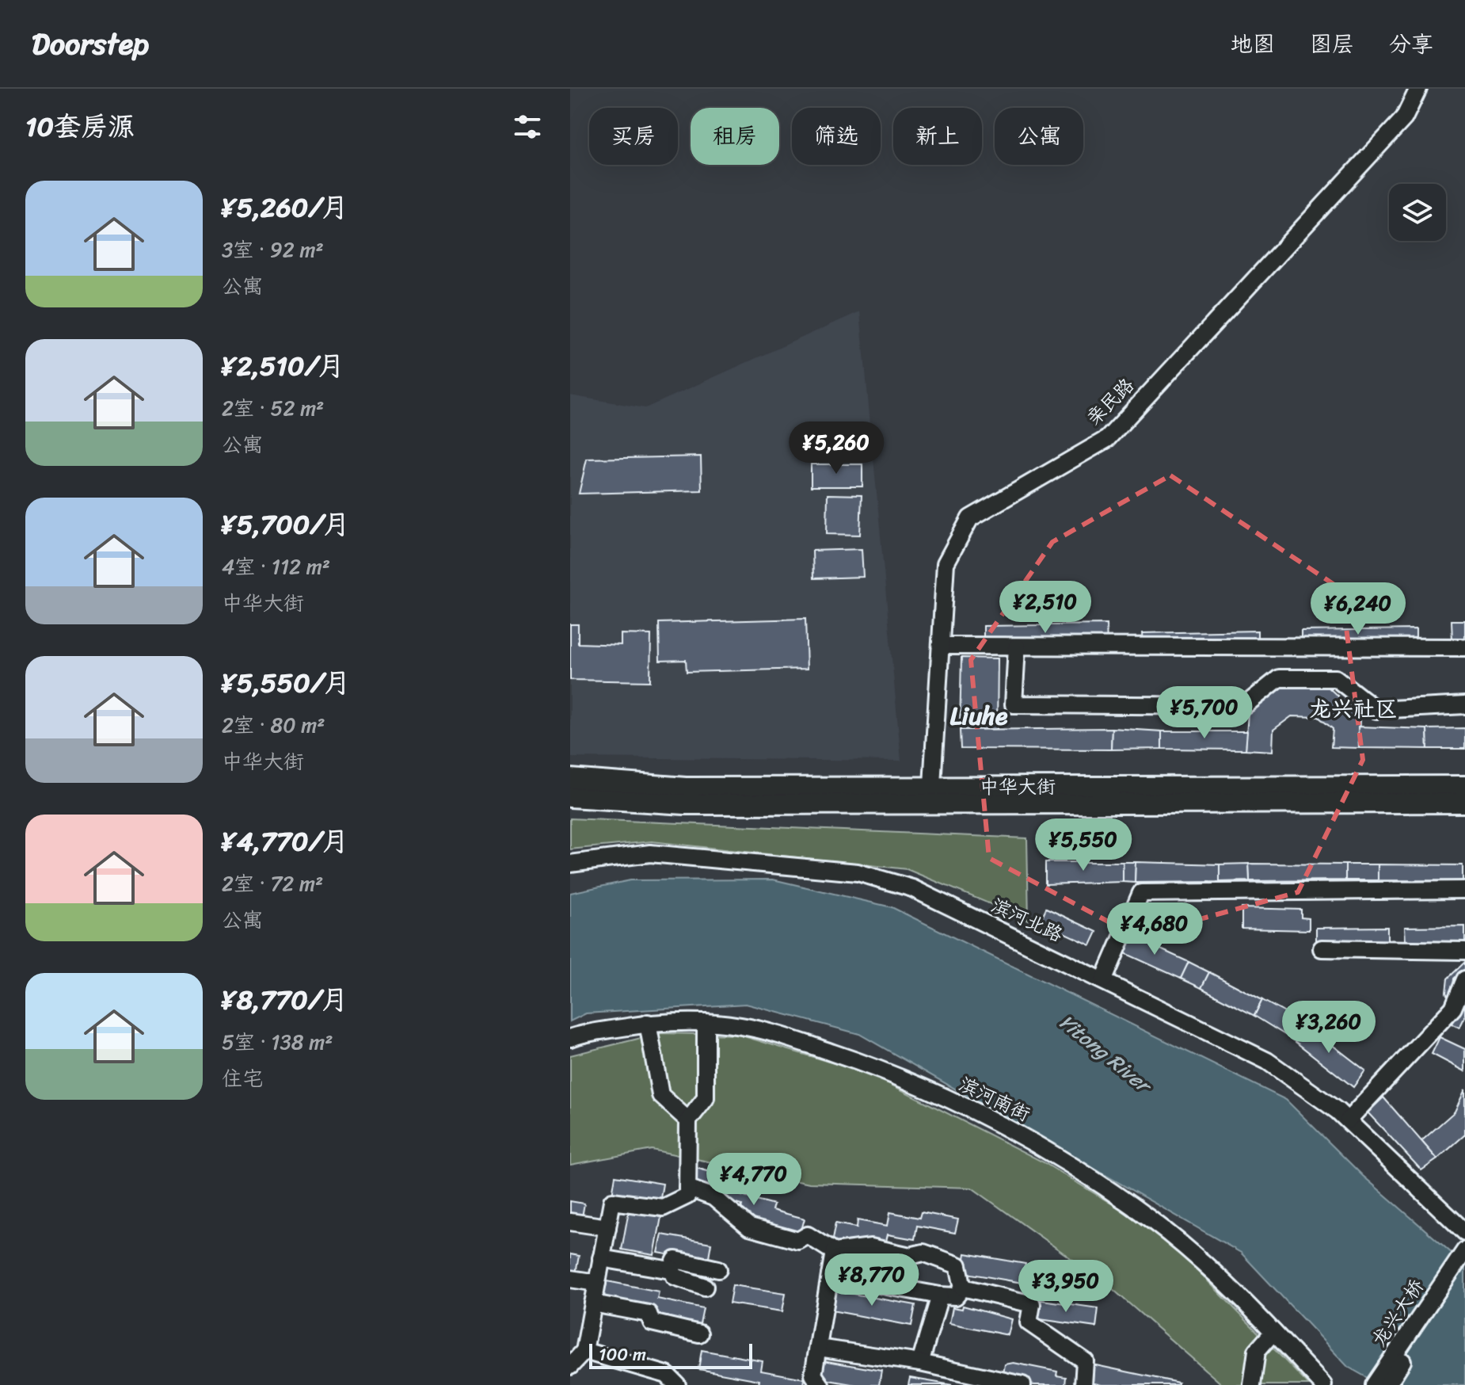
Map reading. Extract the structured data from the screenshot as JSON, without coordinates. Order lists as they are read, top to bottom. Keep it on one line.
{"streets":{"main road":["中华大街"],"street":["亲民路","滨河北路","滨河南街","龙兴大桥"]},"crossings":[["亲民路","中华大街"]],"districts":["龙兴社区","Liuhe"],"water":["Yitong River"],"scale_bar":"100 m","page":{"header":"Doorstep","nav":["地图","图层","分享"],"heading":"10套房源","chip":["买房","租房","筛选","新上","公寓"],"list":[{"name":"¥5,260/月","note":"3室 · 92 m² · 公寓"},{"name":"¥2,510/月","note":"2室 · 52 m² · 公寓"},{"name":"¥5,700/月","note":"4室 · 112 m² · 中华大街"},{"name":"¥5,550/月","note":"2室 · 80 m² · 中华大街"},{"name":"¥4,770/月","note":"2室 · 72 m² · 公寓"},{"name":"¥8,770/月","note":"5室 · 138 m² · 住宅"}],"price":["¥5,260","¥2,510","¥6,240","¥5,700","¥5,550","¥4,680","¥3,260","¥4,770","¥8,770","¥3,950"],"scale":"100 m"}}
